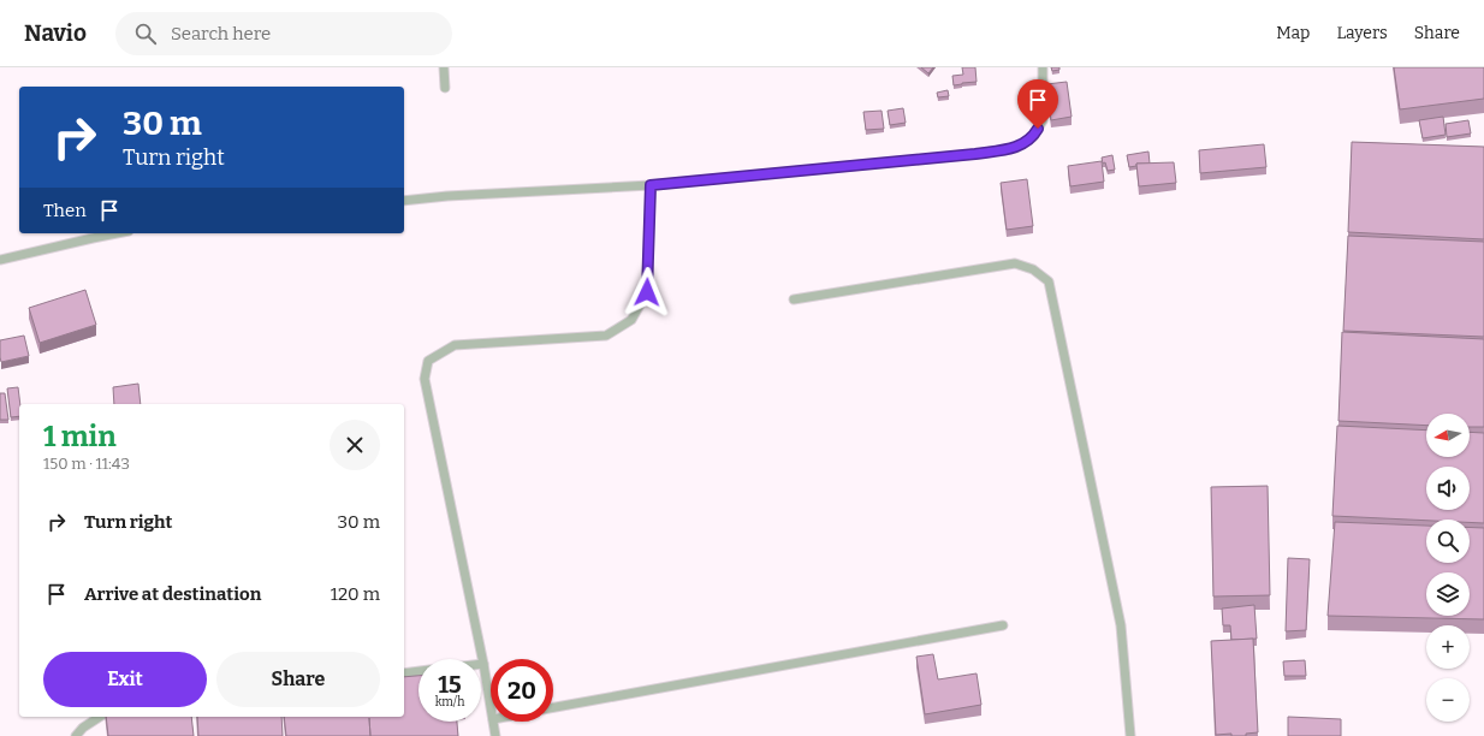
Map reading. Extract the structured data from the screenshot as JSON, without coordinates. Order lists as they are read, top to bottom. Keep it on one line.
{"north":"left","page":{"header":"Navio","search":"Search here","nav":["Map","Layers","Share"],"turn":["30 m","Turn right"],"then":"Then","heading":["1 min","150 m · 11:43"],"map_buttons":["+","−"],"list":[{"name":"Turn right","value":"30 m"},{"name":"Arrive at destination","value":"120 m"}],"buttons":["Exit","Share"],"speed":"15 km/h","limit":"20"}}
